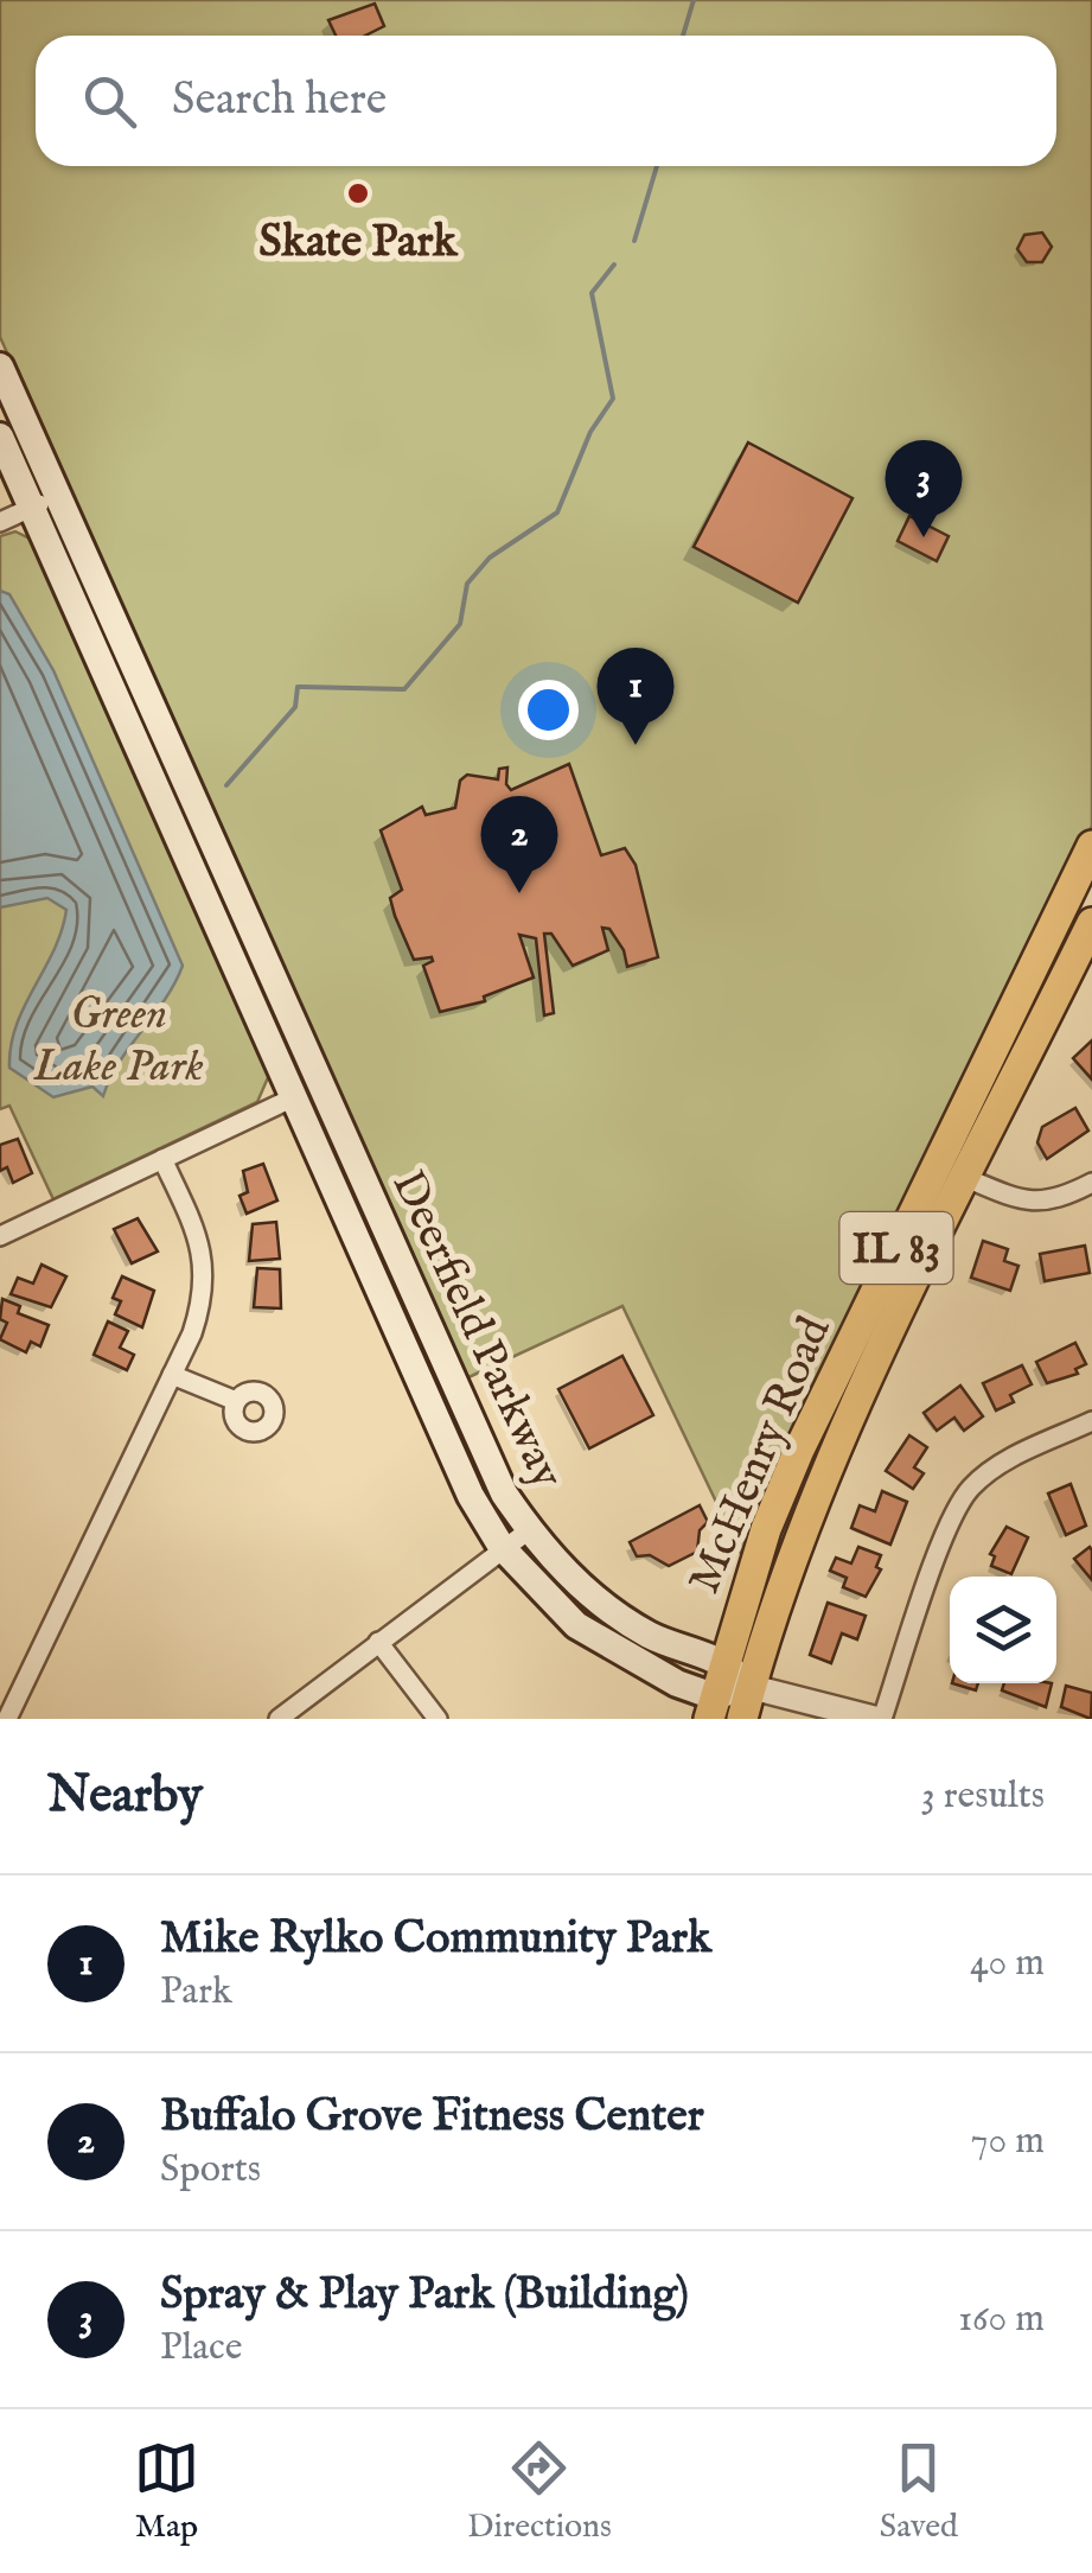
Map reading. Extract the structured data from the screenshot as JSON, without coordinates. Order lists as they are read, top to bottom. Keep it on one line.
{"streets":{"main road":["IL 83","Deerfield Parkway","McHenry Road"]},"crossings":[["Deerfield Parkway","McHenry Road"]],"parks":["Green Lake Park"],"places":["Skate Park"],"page":{"search":"Search here","pins":["3","1","2"],"heading":["Nearby","3 results"],"list":[{"mark":"1","name":"Mike Rylko Community Park","note":"Park","value":"40 m"},{"mark":"2","name":"Buffalo Grove Fitness Center","note":"Sports","value":"70 m"},{"mark":"3","name":"Spray & Play Park (Building)","note":"Place","value":"160 m"}],"nav":["Map","Directions","Saved"]}}
